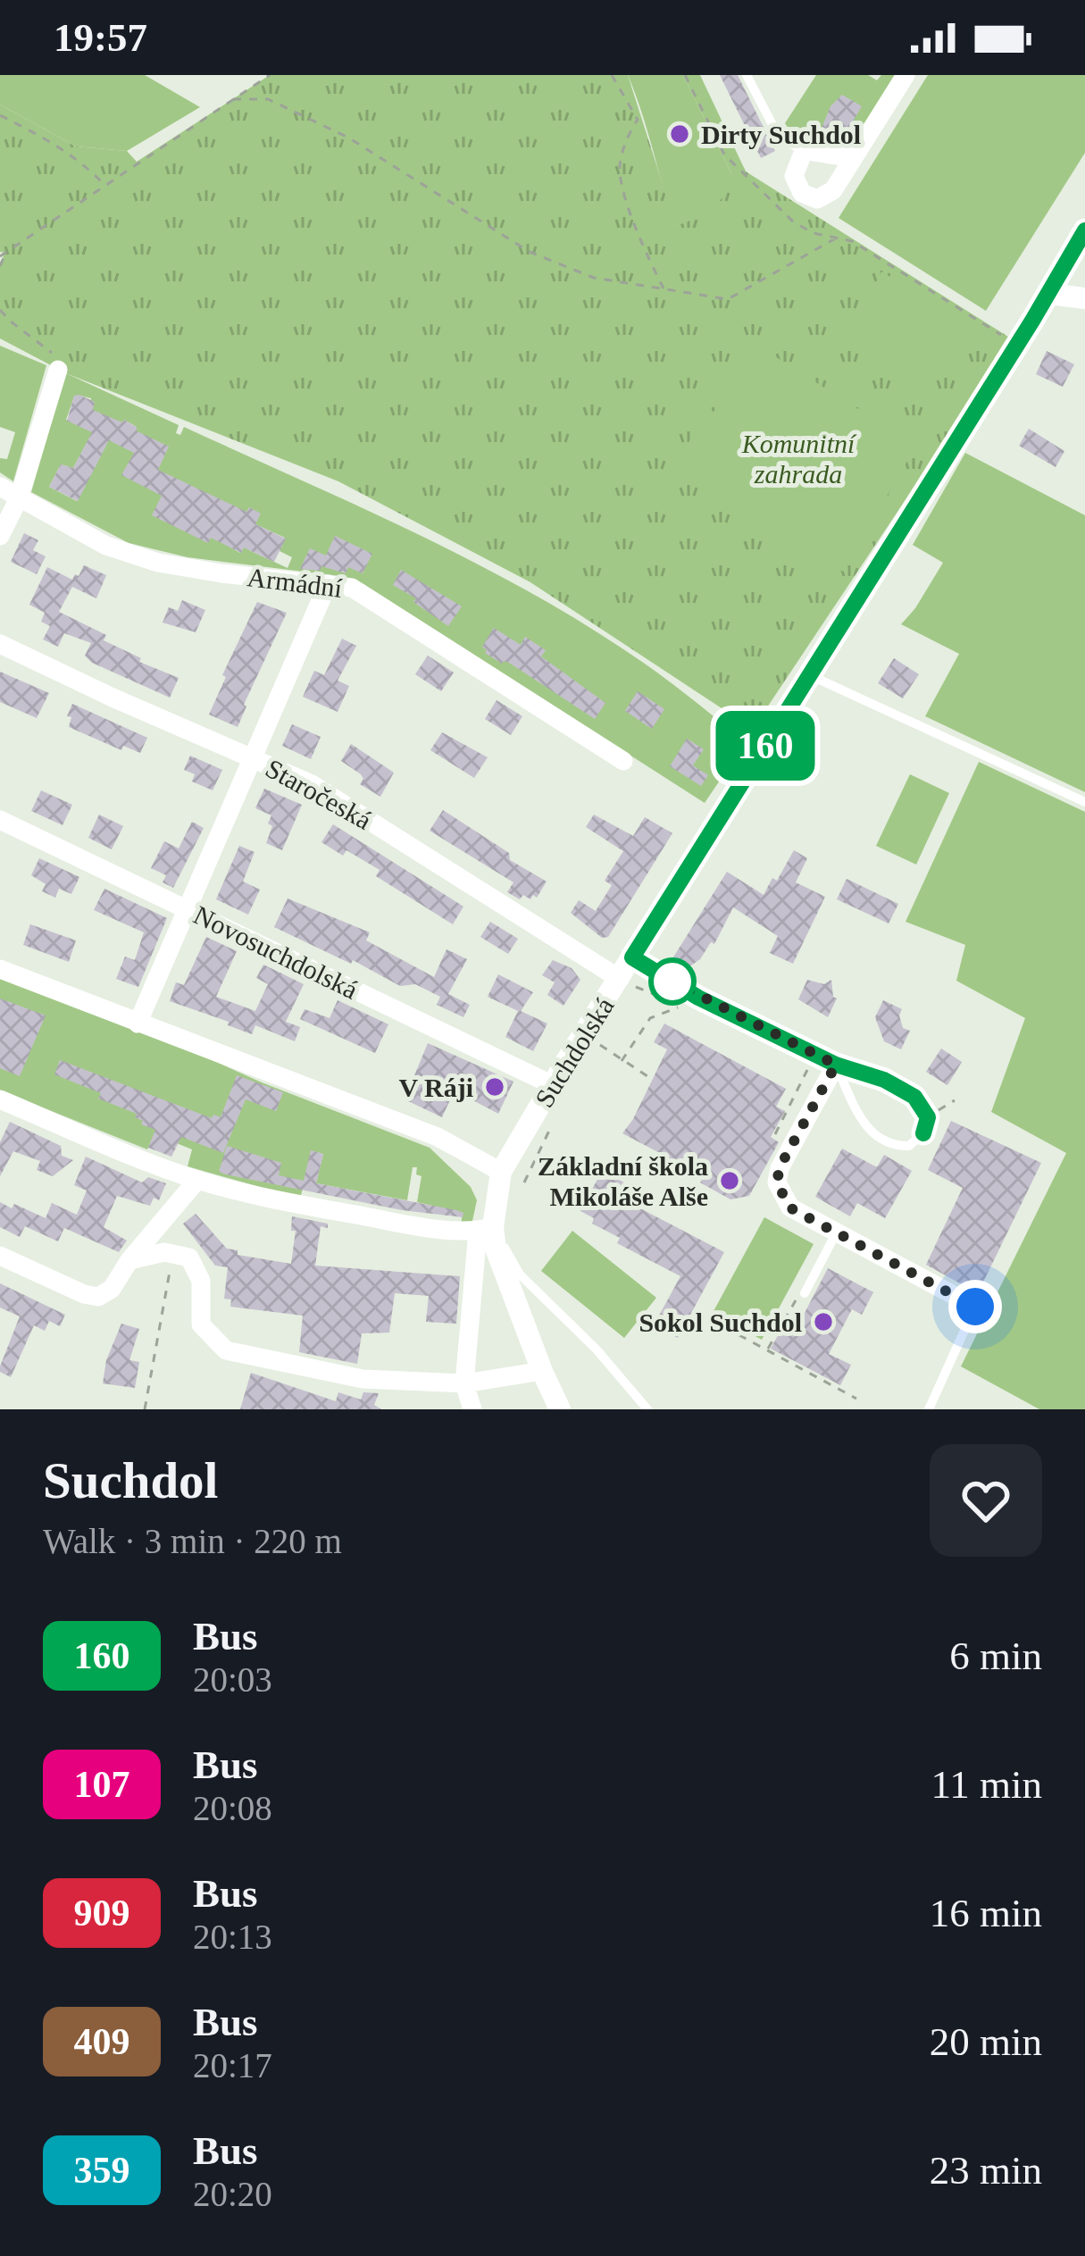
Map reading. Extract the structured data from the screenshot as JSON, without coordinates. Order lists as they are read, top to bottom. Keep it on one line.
{"streets":{"street":["Armádní","Staročeská","Novosuchdolská","Suchdolská"]},"crossings":[["Staročeská","Suchdolská"],["Novosuchdolská","Suchdolská"]],"parks":["Komunitní zahrada"],"places":["Dirty Suchdol","V Ráji","Základní škola Mikoláše Alše","Sokol Suchdol"],"lines":["bus line 160"],"page":{"status":"19:57","on_map":"160","heading":["Suchdol","Walk · 3 min · 220 m"],"list":[{"mark":"160","name":"Bus","note":"20:03","value":"6 min"},{"mark":"107","name":"Bus","note":"20:08","value":"11 min"},{"mark":"909","name":"Bus","note":"20:13","value":"16 min"},{"mark":"409","name":"Bus","note":"20:17","value":"20 min"},{"mark":"359","name":"Bus","note":"20:20","value":"23 min"}]}}
